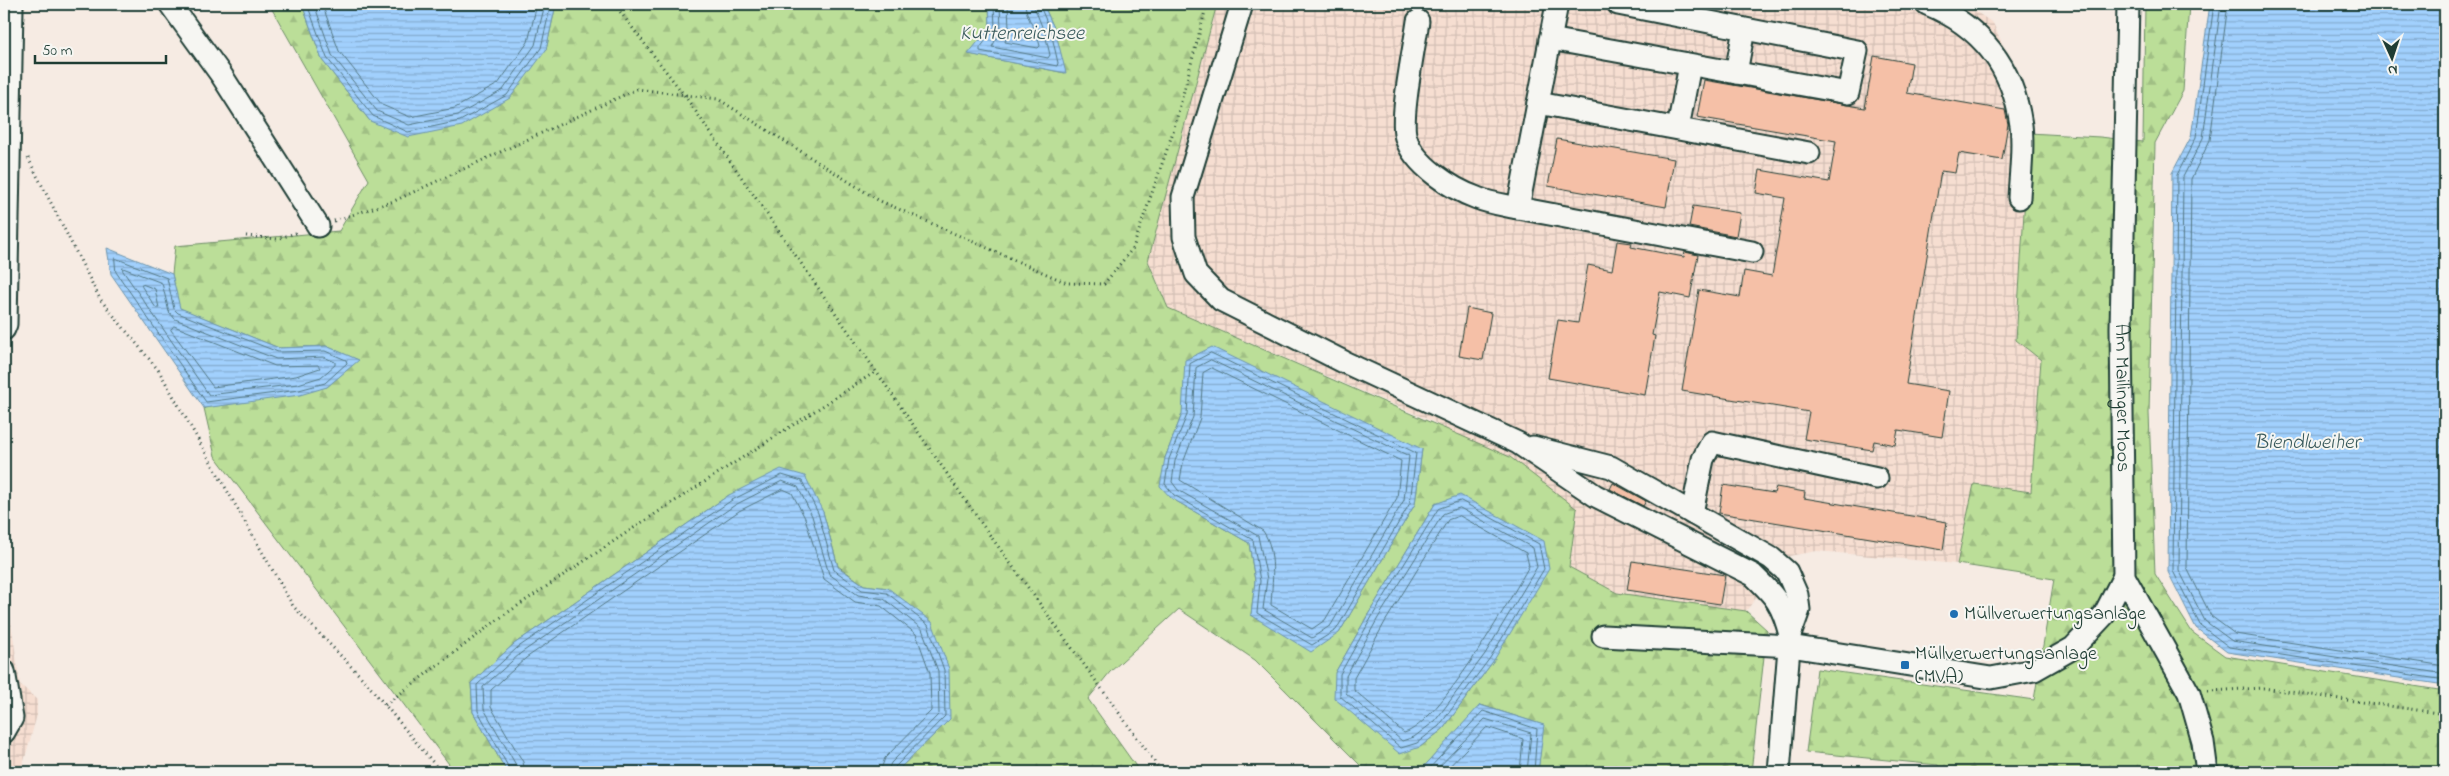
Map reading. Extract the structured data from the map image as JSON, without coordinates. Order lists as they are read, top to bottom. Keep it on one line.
{"streets":{"street":["Am Mailinger Moos"]},"water":["Kuttenreichsee","Biendlweiher"],"places":{"other":["Müllverwertungsanlage"],"transit":["Müllverwertungsanlage (MVA)"]},"scale_bar":"50 m","north":"bottom"}
